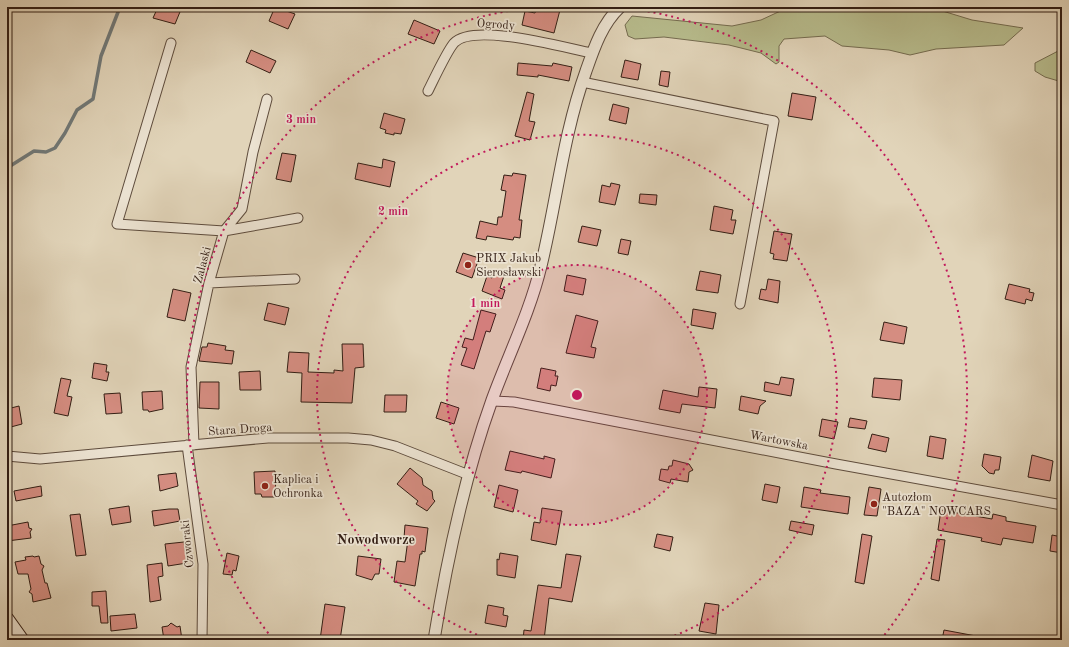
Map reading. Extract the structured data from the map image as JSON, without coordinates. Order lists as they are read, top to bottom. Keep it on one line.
{"streets":{"street":["Ogrody","Zalaski","Stara Droga","Wartowska","Czworaki"]},"crossings":[["Zalaski","Stara Droga"],["Zalaski","Czworaki"],["Stara Droga","Czworaki"]],"districts":["Nowodworze"],"places":["PRIX Jakub Sierosławski","Kaplica i Ochronka","Autozłom \"BAZA\" NOWCARS"],"rings":["3 min","2 min","1 min"]}
